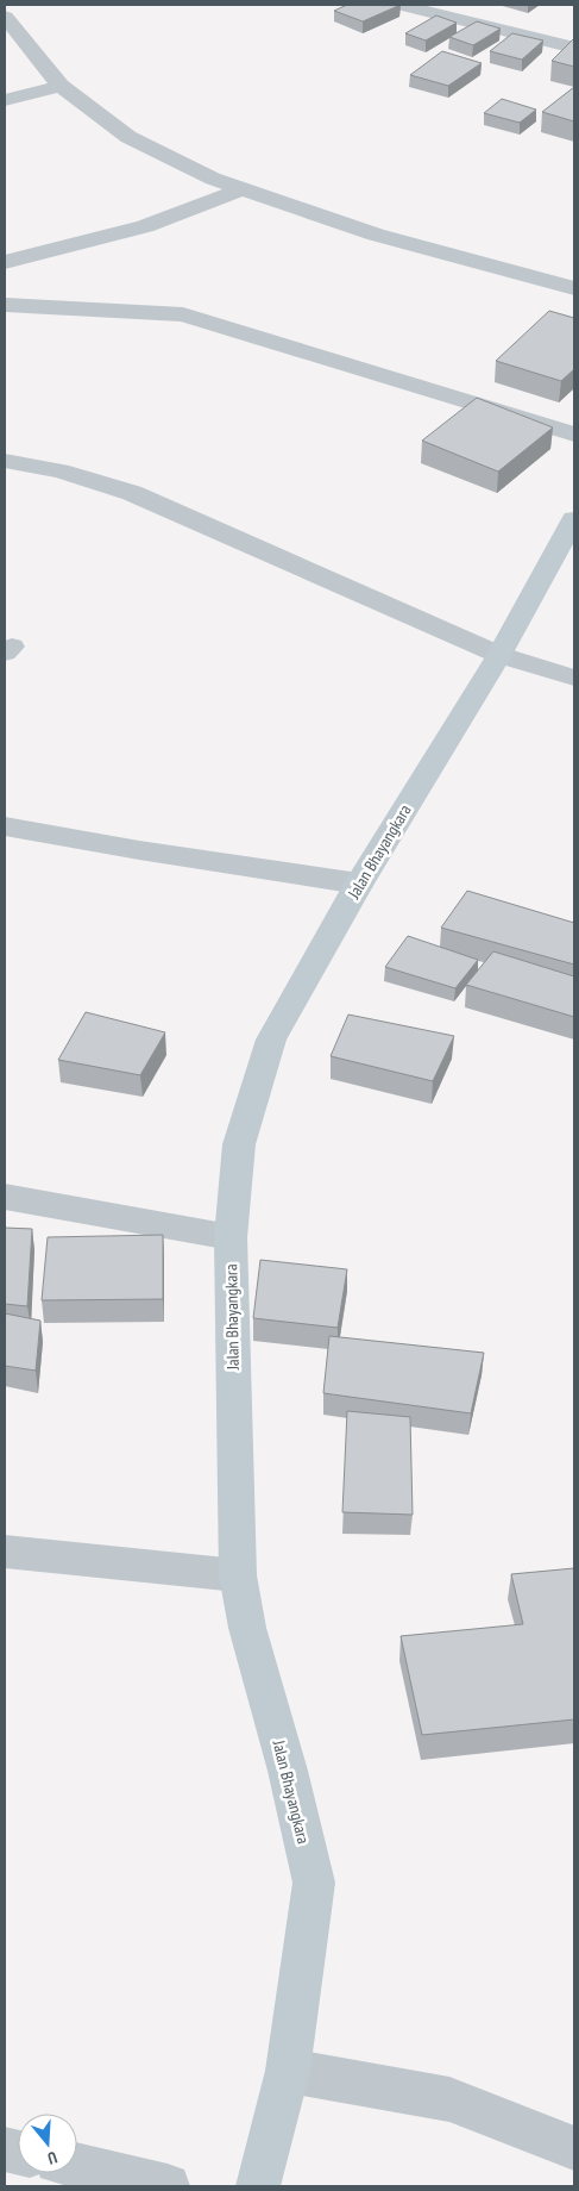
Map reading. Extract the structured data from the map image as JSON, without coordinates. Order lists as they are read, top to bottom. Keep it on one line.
{"streets":{"street":["Jalan Bhayangkara"]},"north":"bottom"}
